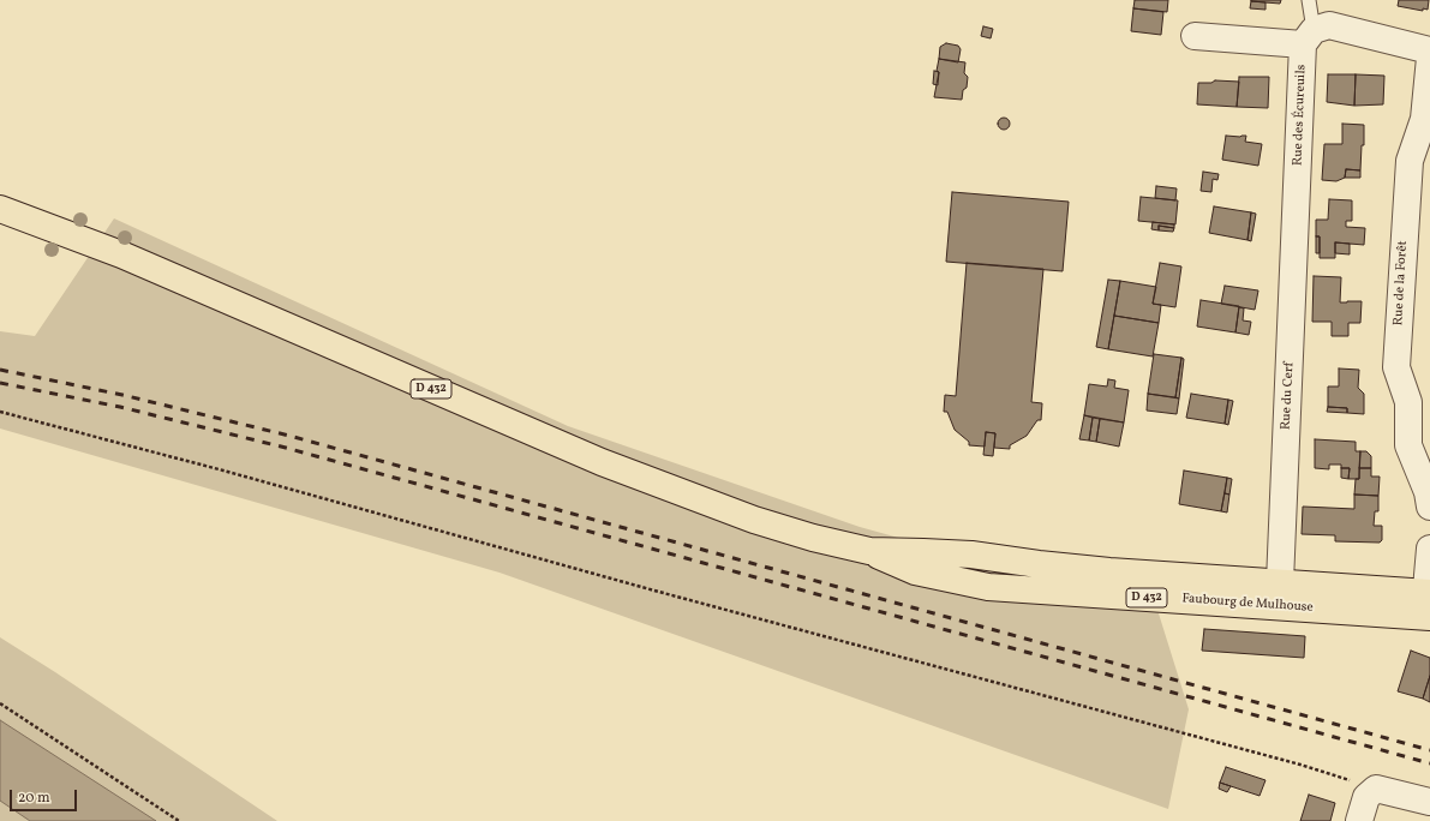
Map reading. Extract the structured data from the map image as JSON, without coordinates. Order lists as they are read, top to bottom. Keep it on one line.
{"streets":{"main road":["D 432","Faubourg de Mulhouse"],"street":["Rue des Écureuils","Rue de la Forêt","Rue du Cerf"]},"crossings":[["Rue des Écureuils","Rue du Cerf"],["Rue du Cerf","Faubourg de Mulhouse"]],"scale_bar":"20 m"}
